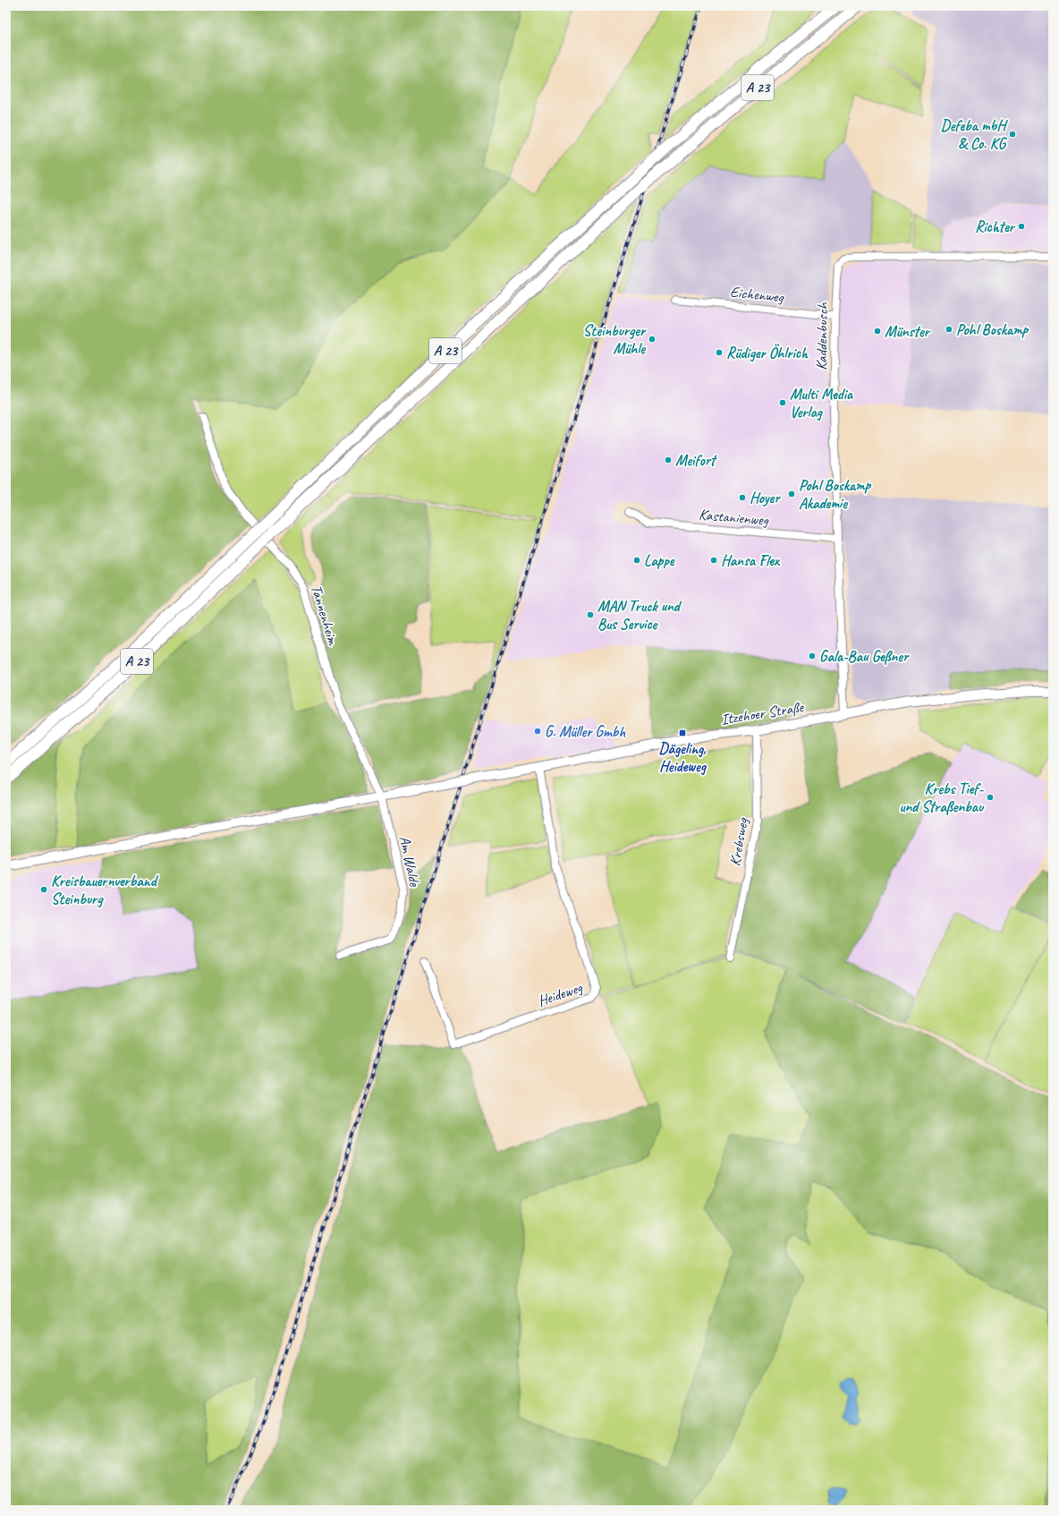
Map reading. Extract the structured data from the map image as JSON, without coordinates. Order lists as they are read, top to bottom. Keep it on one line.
{"streets":{"highway":["A 23"],"main road":["Itzehoer Straße"],"street":["Eichenweg","Kaddenbusch","Kastanienweg","Tannenheim","Krebsweg","Am Walde","Heideweg"]},"crossings":[["Eichenweg","Kaddenbusch"],["Kaddenbusch","Kastanienweg"],["Kaddenbusch","Itzehoer Straße"],["Tannenheim","Itzehoer Straße"],["Tannenheim","Am Walde"],["Itzehoer Straße","Krebsweg"],["Itzehoer Straße","Am Walde"],["Itzehoer Straße","Heideweg"]],"places":{"other":["Defeba mbH & Co. KG","Richter","Pohl Boskamp","Münster","Steinburger Mühle","Rüdiger Öhlrich","Multi Media Verlag","Meifort","Pohl Boskamp Akademie","Hoyer","Lappe","Hansa Flex","MAN Truck und Bus Service","Gala-Bau Geßner","G. Müller Gmbh","Krebs Tief- und Straßenbau","Kreisbauernverband Steinburg"],"transit":["Dägeling, Heideweg"]}}
